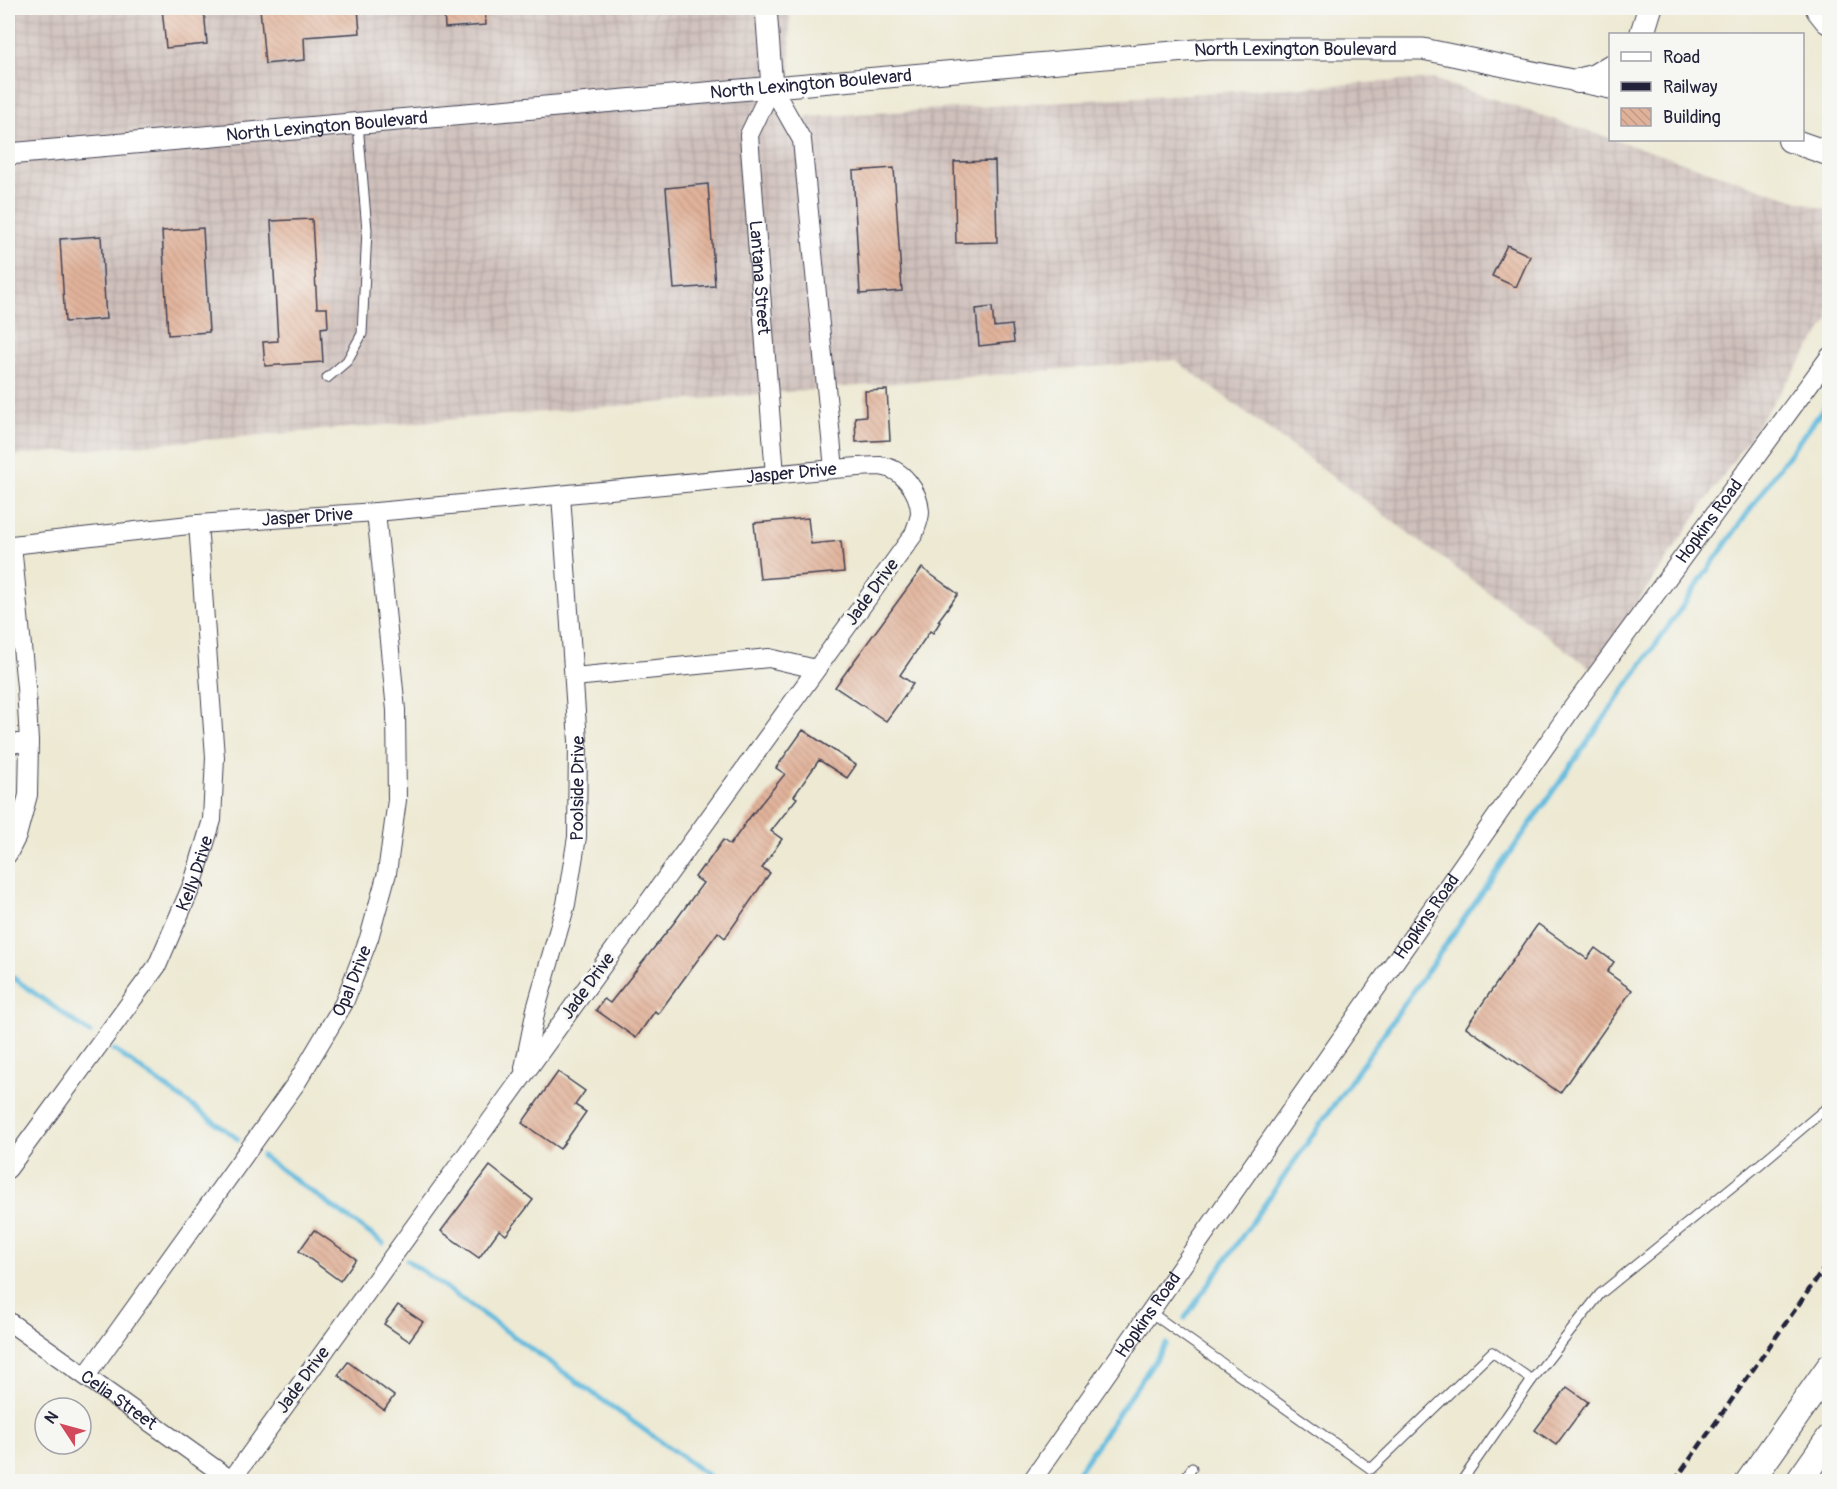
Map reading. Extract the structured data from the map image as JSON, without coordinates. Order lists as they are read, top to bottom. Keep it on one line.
{"streets":{"street":["North Lexington Boulevard","Lantana Street","Jasper Drive","Hopkins Road","Jade Drive","Poolside Drive","Kelly Drive","Opal Drive","Celia Street"]},"crossings":[["North Lexington Boulevard","Lantana Street"],["Lantana Street","Jasper Drive"],["Jasper Drive","Jade Drive"],["Jasper Drive","Poolside Drive"],["Jasper Drive","Kelly Drive"],["Jasper Drive","Opal Drive"],["Jade Drive","Poolside Drive"],["Jade Drive","Celia Street"],["Opal Drive","Celia Street"]],"legend":["Road","Railway","Building"],"north":"top left"}
